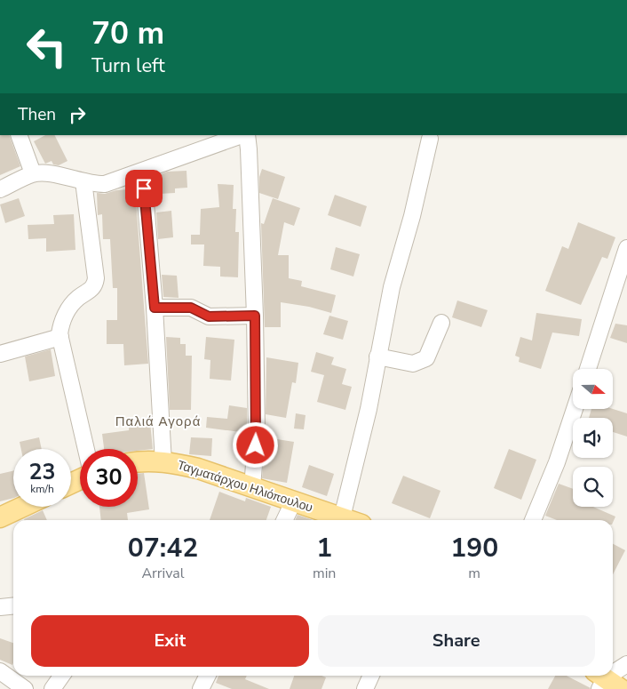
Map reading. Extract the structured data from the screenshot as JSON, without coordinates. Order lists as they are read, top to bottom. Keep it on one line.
{"streets":{"main road":["Ταγματάρχου Ηλιόπουλου"]},"districts":["Παλιά Αγορά"],"north":"right","page":{"turn":["70 m","Turn left"],"then":"Then","speed":"23 km/h","limit":"30","eta":["07:42","Arrival","1","min","190","m"],"buttons":["Exit","Share"]}}
